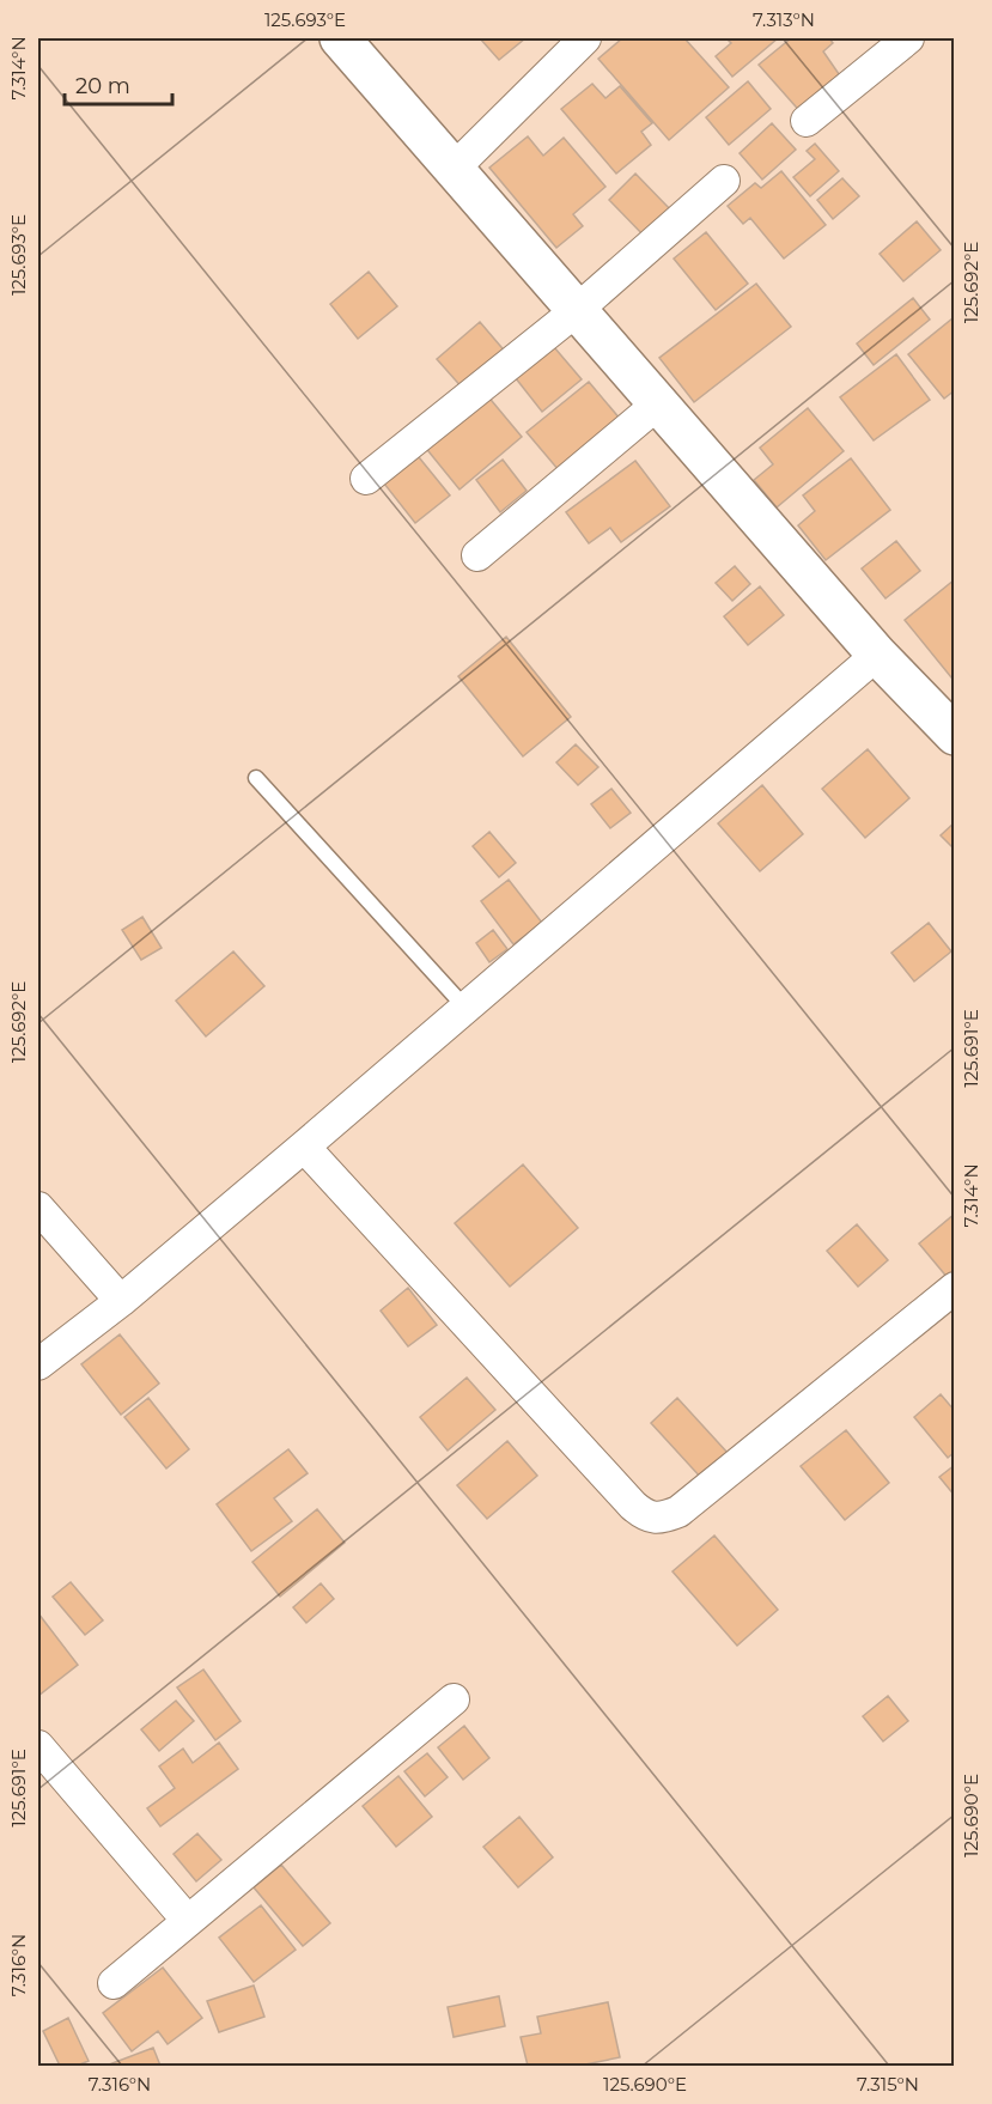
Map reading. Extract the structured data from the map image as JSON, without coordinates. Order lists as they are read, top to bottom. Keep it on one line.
{"scale_bar":"20 m","coordinates":["125.693°E","7.313°N","7.314°N","125.692°E","125.691°E","125.690°E","7.316°N","7.315°N"]}
